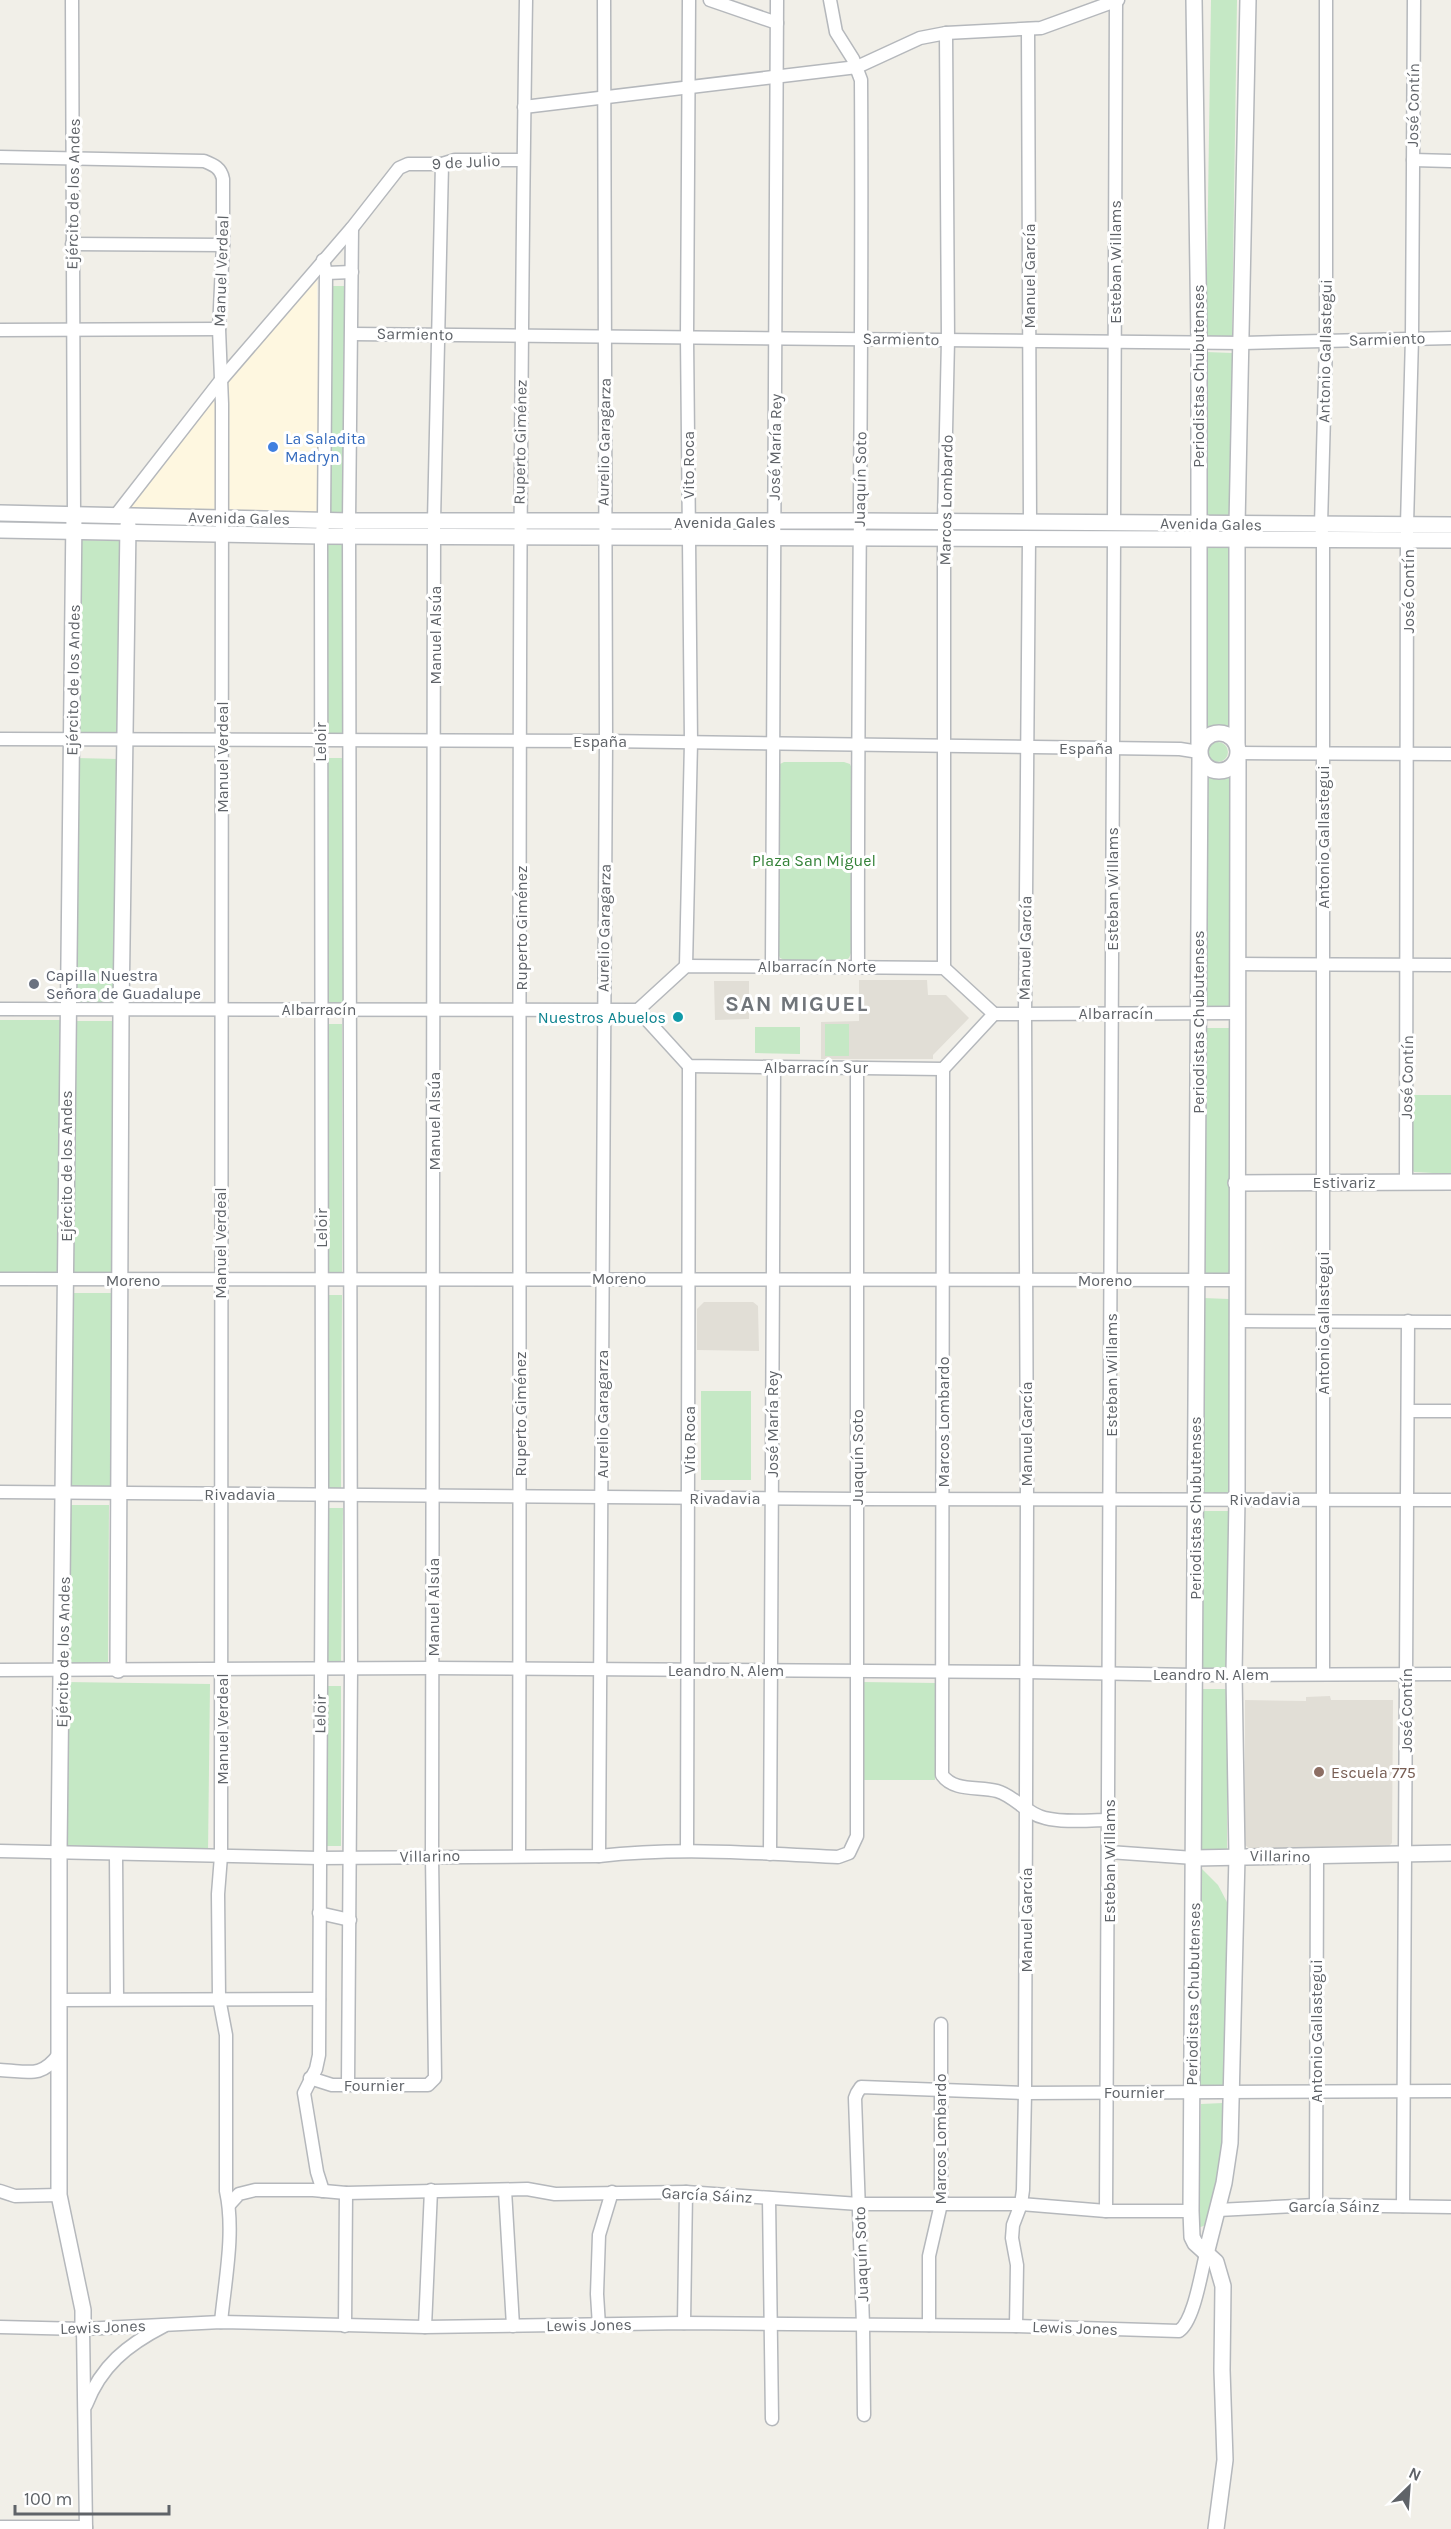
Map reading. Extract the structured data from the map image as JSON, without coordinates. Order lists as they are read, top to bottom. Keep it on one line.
{"streets":{"street":["José Contín","9 de Julio","Ejército de los Andes","Esteban Willams","Manuel Verdeal","Manuel García","Sarmiento","Antonio Gallastegui","Periodistas Chubutenses","Ruperto Giménez","Aurelio Garagarza","José María Rey","Vito Roca","Juaquín Soto","Marcos Lombardo","Avenida Gales","Manuel Alsúa","España","Leloir","Albarracín Norte","Albarracín","Albarracín Sur","Estivariz","Moreno","Rivadavia","Leandro N. Alem","Villarino","Fournier","García Sáinz","Lewis Jones"]},"crossings":[["José Contín","Sarmiento"],["José Contín","Avenida Gales"],["José Contín","Estivariz"],["José Contín","Rivadavia"],["José Contín","Leandro N. Alem"],["José Contín","Villarino"],["José Contín","Fournier"],["José Contín","García Sáinz"],["9 de Julio","Ruperto Giménez"],["9 de Julio","Manuel Alsúa"],["9 de Julio","Leloir"],["Ejército de los Andes","Manuel Verdeal"],["Ejército de los Andes","Avenida Gales"],["Ejército de los Andes","España"],["Ejército de los Andes","Albarracín"],["Ejército de los Andes","Moreno"],["Ejército de los Andes","Rivadavia"],["Ejército de los Andes","Leandro N. Alem"],["Ejército de los Andes","Villarino"],["Ejército de los Andes","Lewis Jones"],["Esteban Willams","Sarmiento"],["Esteban Willams","Avenida Gales"],["Esteban Willams","España"],["Esteban Willams","Albarracín"],["Esteban Willams","Moreno"],["Esteban Willams","Rivadavia"],["Esteban Willams","Leandro N. Alem"],["Esteban Willams","Villarino"],["Esteban Willams","Fournier"],["Esteban Willams","García Sáinz"],["Manuel Verdeal","Avenida Gales"],["Manuel Verdeal","España"],["Manuel Verdeal","Albarracín"],["Manuel Verdeal","Moreno"],["Manuel Verdeal","Rivadavia"],["Manuel Verdeal","Leandro N. Alem"],["Manuel Verdeal","Villarino"],["Manuel Verdeal","García Sáinz"],["Manuel Verdeal","Lewis Jones"],["Manuel García","Sarmiento"],["Manuel García","Marcos Lombardo"],["Manuel García","Avenida Gales"],["Manuel García","España"],["Manuel García","Albarracín"],["Manuel García","Moreno"],["Manuel García","Rivadavia"],["Manuel García","Leandro N. Alem"],["Manuel García","Fournier"],["Manuel García","García Sáinz"],["Manuel García","Lewis Jones"],["Sarmiento","Antonio Gallastegui"],["Sarmiento","Periodistas Chubutenses"],["Sarmiento","Ruperto Giménez"],["Sarmiento","Aurelio Garagarza"],["Sarmiento","José María Rey"],["Sarmiento","Vito Roca"],["Sarmiento","Juaquín Soto"],["Sarmiento","Marcos Lombardo"],["Sarmiento","Manuel Alsúa"],["Sarmiento","Leloir"],["Antonio Gallastegui","Avenida Gales"],["Antonio Gallastegui","Estivariz"],["Antonio Gallastegui","Rivadavia"],["Antonio Gallastegui","Leandro N. Alem"],["Antonio Gallastegui","Villarino"],["Antonio Gallastegui","Fournier"],["Antonio Gallastegui","García Sáinz"],["Periodistas Chubutenses","Avenida Gales"],["Periodistas Chubutenses","España"],["Periodistas Chubutenses","Albarracín"],["Periodistas Chubutenses","Moreno"],["Periodistas Chubutenses","Rivadavia"],["Periodistas Chubutenses","Leandro N. Alem"],["Periodistas Chubutenses","Villarino"],["Periodistas Chubutenses","Fournier"],["Periodistas Chubutenses","García Sáinz"],["Periodistas Chubutenses","Lewis Jones"],["Ruperto Giménez","Avenida Gales"],["Ruperto Giménez","España"],["Ruperto Giménez","Albarracín"],["Ruperto Giménez","Moreno"],["Ruperto Giménez","Rivadavia"],["Ruperto Giménez","Leandro N. Alem"],["Ruperto Giménez","Villarino"],["Aurelio Garagarza","Avenida Gales"],["Aurelio Garagarza","España"],["Aurelio Garagarza","Albarracín"],["Aurelio Garagarza","Moreno"],["Aurelio Garagarza","Rivadavia"],["Aurelio Garagarza","Leandro N. Alem"],["Aurelio Garagarza","Villarino"],["José María Rey","Avenida Gales"],["José María Rey","España"],["José María Rey","Albarracín Norte"],["José María Rey","Albarracín Sur"],["José María Rey","Moreno"],["José María Rey","Rivadavia"],["José María Rey","Leandro N. Alem"],["José María Rey","Villarino"],["Vito Roca","Avenida Gales"],["Vito Roca","España"],["Vito Roca","Albarracín Norte"],["Vito Roca","Albarracín Sur"],["Vito Roca","Moreno"],["Vito Roca","Rivadavia"],["Vito Roca","Leandro N. Alem"],["Vito Roca","Villarino"],["Juaquín Soto","Avenida Gales"],["Juaquín Soto","España"],["Juaquín Soto","Albarracín Norte"],["Juaquín Soto","Albarracín Sur"],["Juaquín Soto","Moreno"],["Juaquín Soto","Rivadavia"],["Juaquín Soto","Leandro N. Alem"],["Juaquín Soto","Villarino"],["Juaquín Soto","Fournier"],["Juaquín Soto","García Sáinz"],["Juaquín Soto","Lewis Jones"],["Marcos Lombardo","Avenida Gales"],["Marcos Lombardo","España"],["Marcos Lombardo","Albarracín Norte"],["Marcos Lombardo","Albarracín Sur"],["Marcos Lombardo","Moreno"],["Marcos Lombardo","Rivadavia"],["Marcos Lombardo","Leandro N. Alem"],["Marcos Lombardo","Fournier"],["Marcos Lombardo","García Sáinz"],["Marcos Lombardo","Lewis Jones"],["Avenida Gales","Manuel Alsúa"],["Avenida Gales","Leloir"],["Manuel Alsúa","España"],["Manuel Alsúa","Albarracín"],["Manuel Alsúa","Moreno"],["Manuel Alsúa","Rivadavia"],["Manuel Alsúa","Leandro N. Alem"],["Manuel Alsúa","Villarino"],["Manuel Alsúa","Fournier"],["España","Leloir"],["Leloir","Albarracín"],["Leloir","Moreno"],["Leloir","Rivadavia"],["Leloir","Leandro N. Alem"],["Leloir","Villarino"],["Leloir","Fournier"],["Leloir","García Sáinz"]],"districts":["SAN MIGUEL"],"parks":["Plaza San Miguel"],"places":["La Saladita Madryn","Capilla Nuestra Señora de Guadalupe","Nuestros Abuelos","Escuela 775"],"scale_bar":"100 m","north":"top right"}
